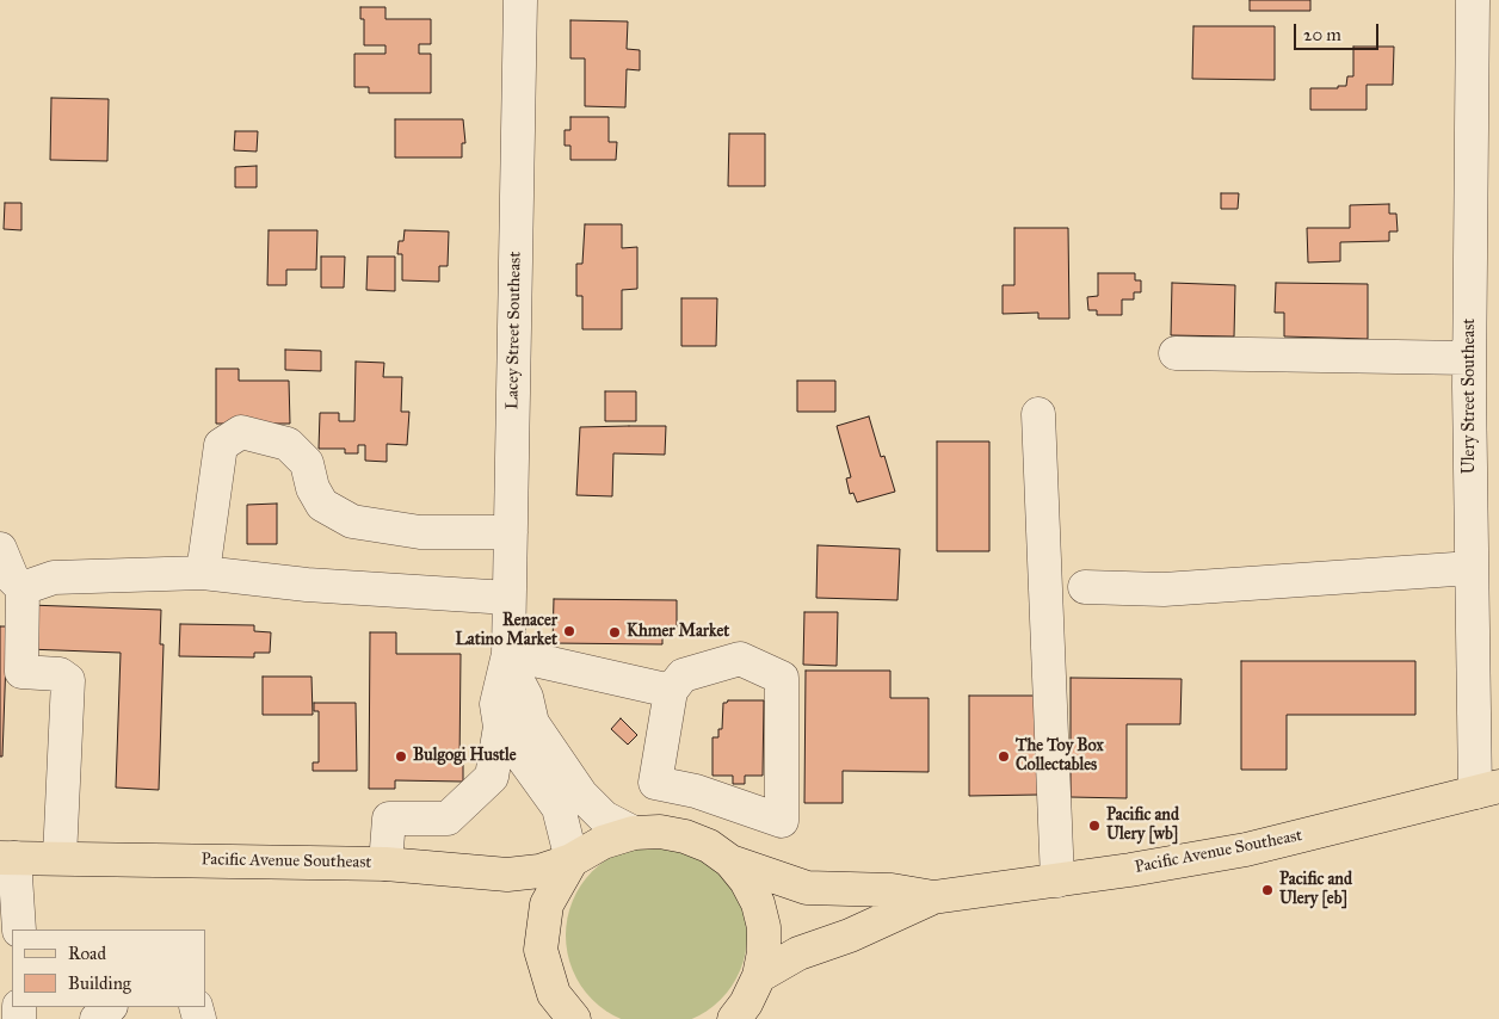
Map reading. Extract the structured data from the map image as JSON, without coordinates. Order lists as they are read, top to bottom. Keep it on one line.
{"streets":{"main road":["Pacific Avenue Southeast"],"street":["Lacey Street Southeast","Ulery Street Southeast"]},"crossings":[["Lacey Street Southeast","Pacific Avenue Southeast"],["Ulery Street Southeast","Pacific Avenue Southeast"]],"places":["Renacer Latino Market","Khmer Market","Bulgogi Hustle","The Toy Box Collectables","Pacific and Ulery [wb]","Pacific and Ulery [eb]"],"legend":["Road","Building"],"scale_bar":"20 m"}
